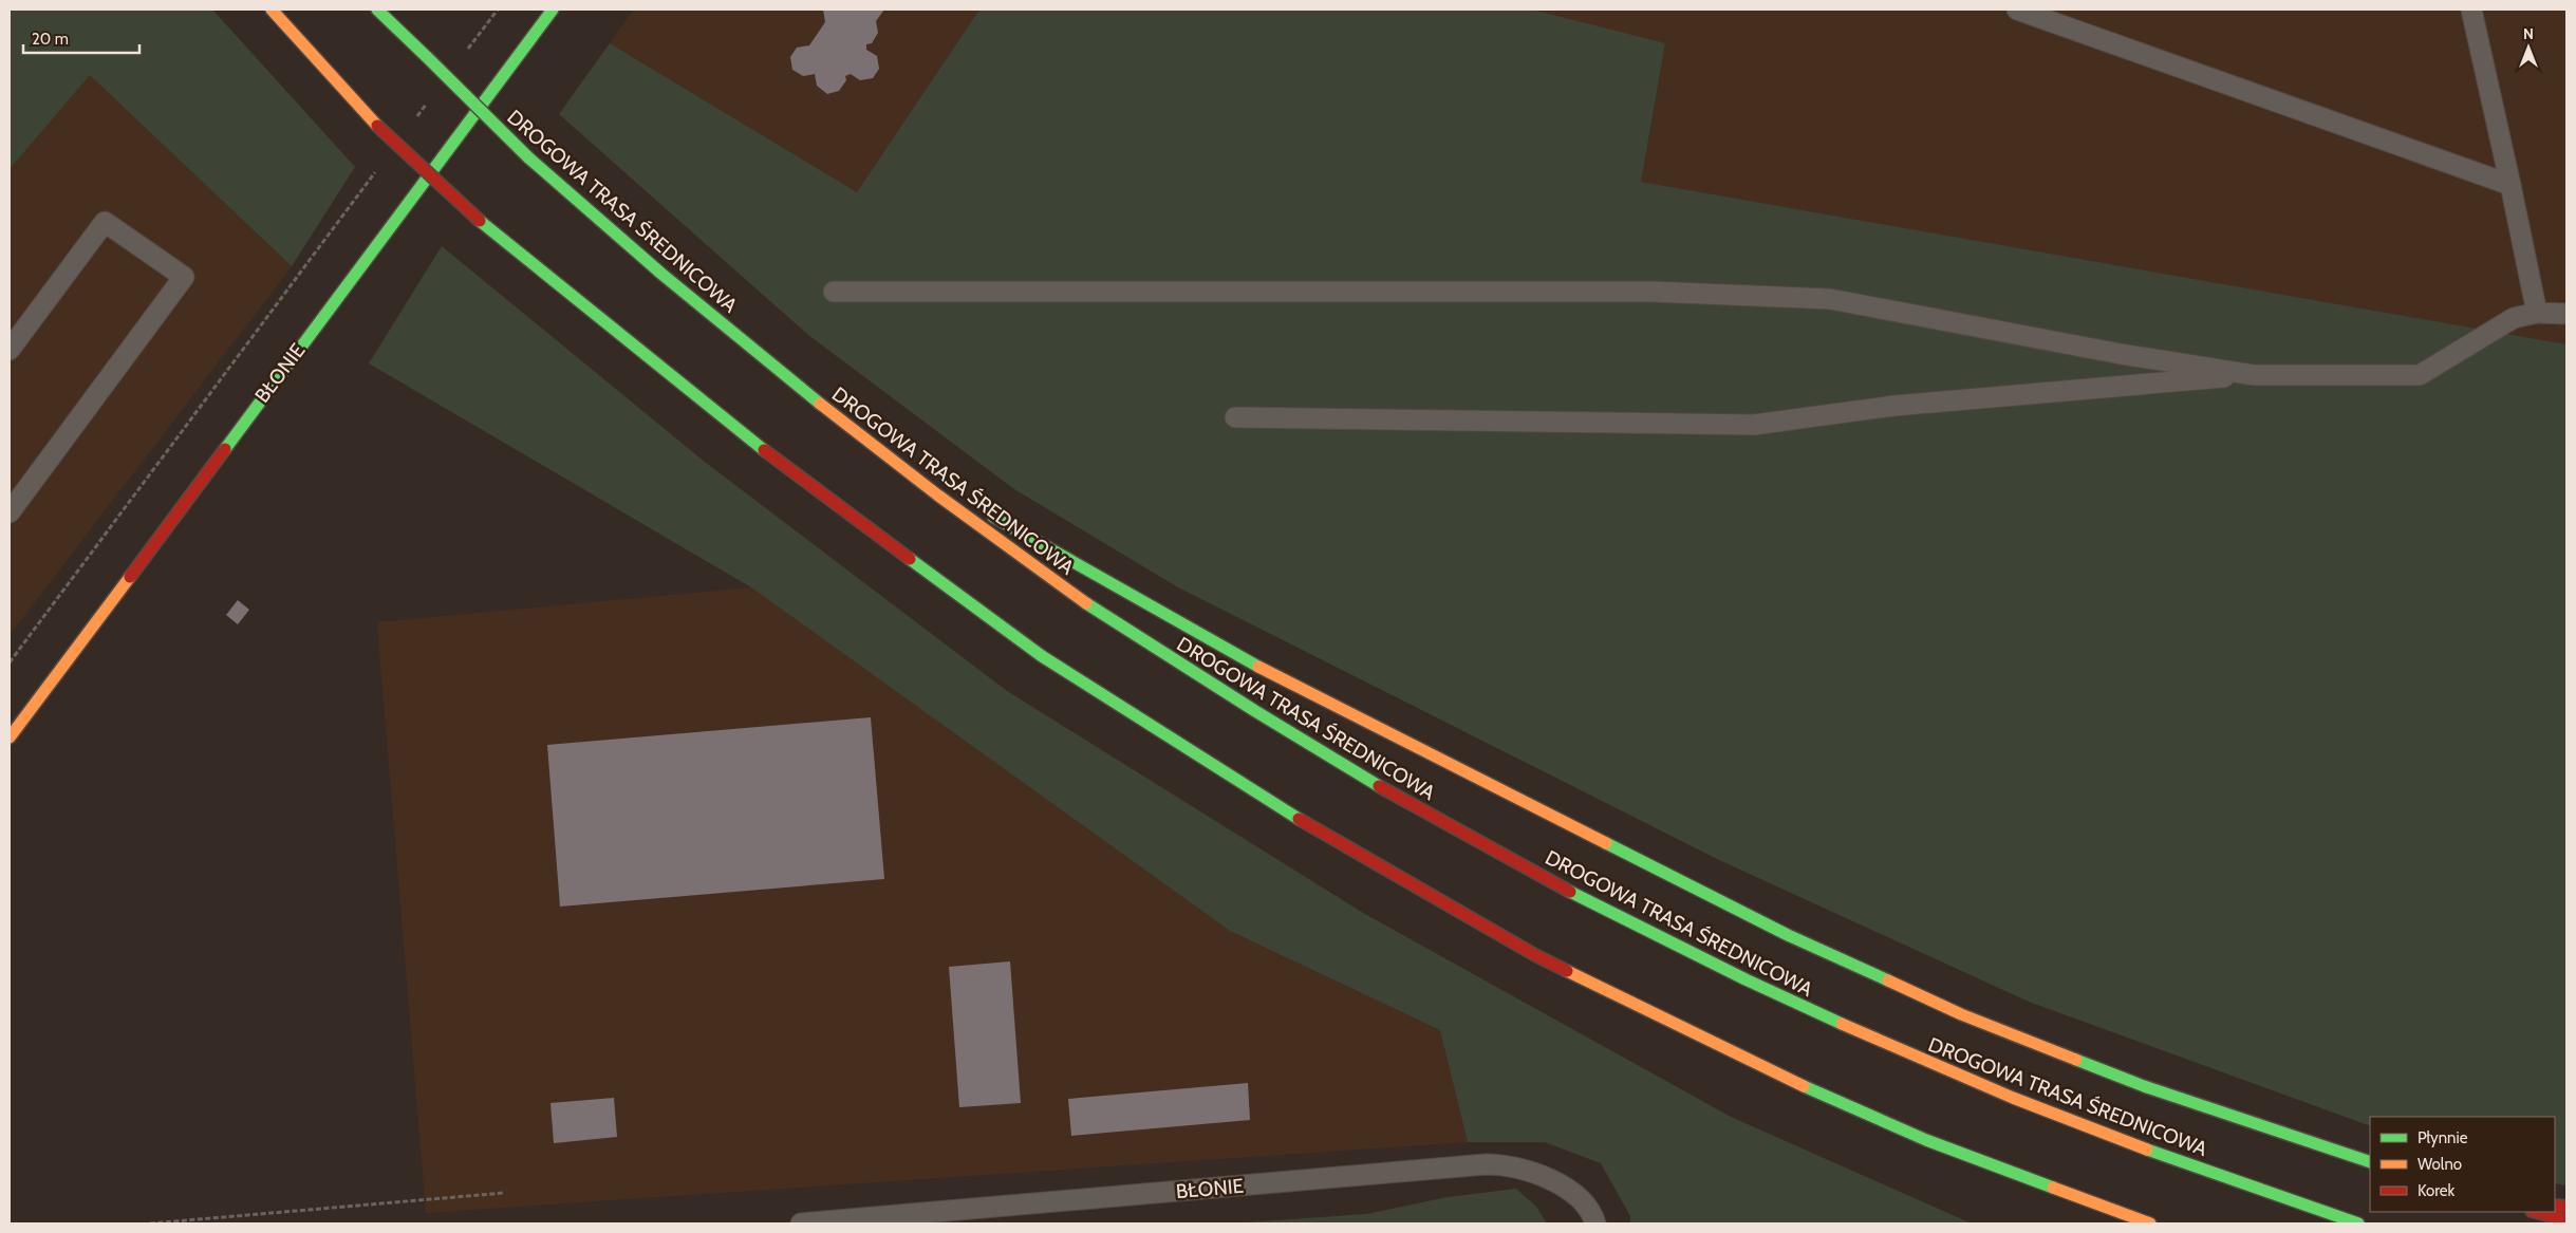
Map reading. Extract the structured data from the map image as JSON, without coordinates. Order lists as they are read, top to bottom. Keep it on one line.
{"streets":{"main road":["DROGOWA TRASA ŚREDNICOWA","BŁONIE"]},"legend":["Płynnie","Wolno","Korek"],"scale_bar":"20 m","north":"top"}
